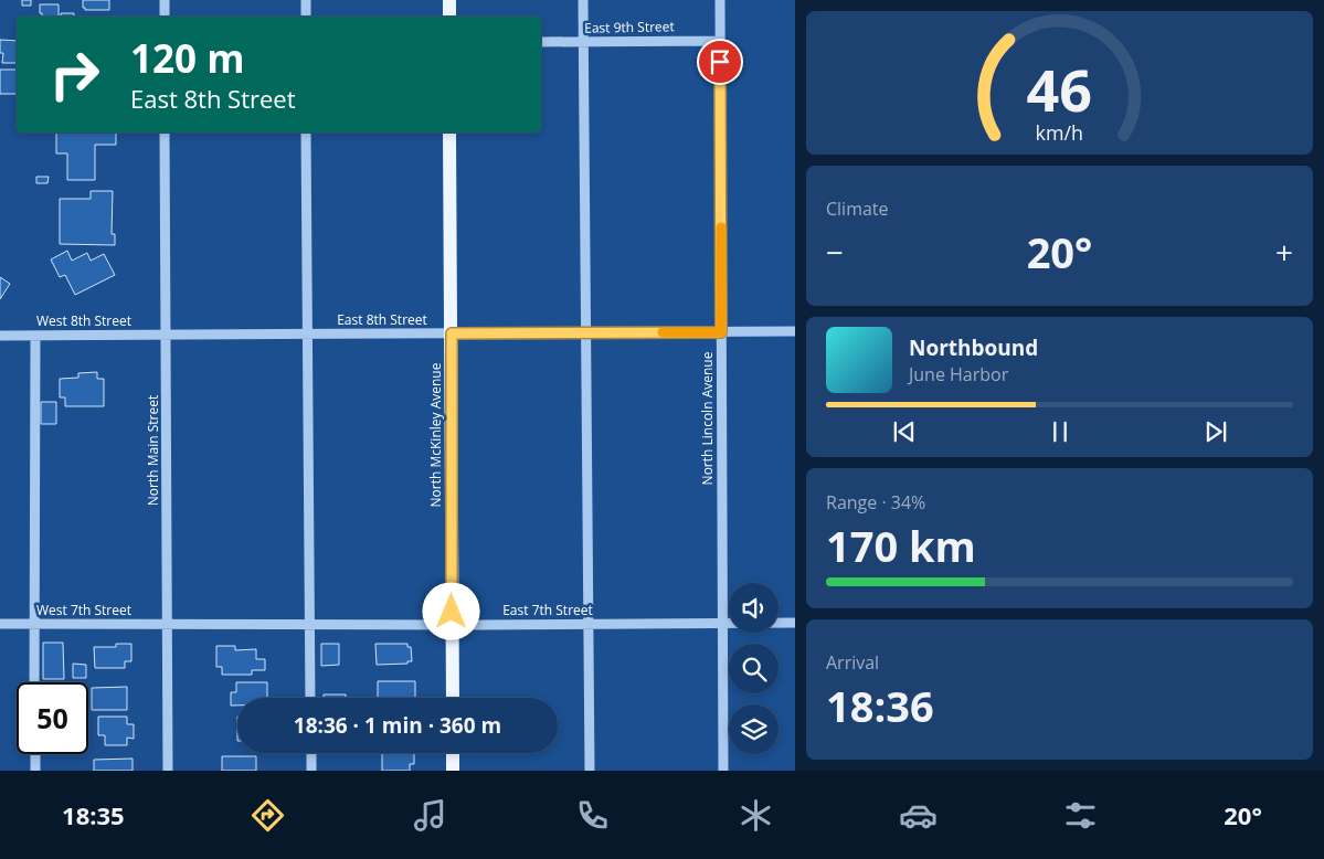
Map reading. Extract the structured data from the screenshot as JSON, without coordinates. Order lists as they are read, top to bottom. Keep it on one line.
{"streets":{"main road":["North McKinley Avenue"],"street":["East 9th Street","East 8th Street","West 8th Street","North Lincoln Avenue","North Main Street","West 7th Street","East 7th Street"]},"crossings":[["East 9th Street","North Lincoln Avenue"],["East 8th Street","West 8th Street"],["East 8th Street","North Lincoln Avenue"],["East 8th Street","North McKinley Avenue"],["East 8th Street","North Main Street"],["West 8th Street","North Main Street"],["North Lincoln Avenue","East 7th Street"],["North McKinley Avenue","East 7th Street"],["North Main Street","West 7th Street"],["North Main Street","East 7th Street"],["West 7th Street","East 7th Street"]],"page":{"turn":["120 m","East 8th Street"],"tile":["Climate",["Range · 34%","170 km"],["Arrival","18:36"]],"heat":["−","20°","+"],"song":["Northbound","June Harbor"],"limit":"50","trip":"18:36 · 1 min · 360 m","tabs":["18:35","20°"],"gauge":["46","km/h"]}}
